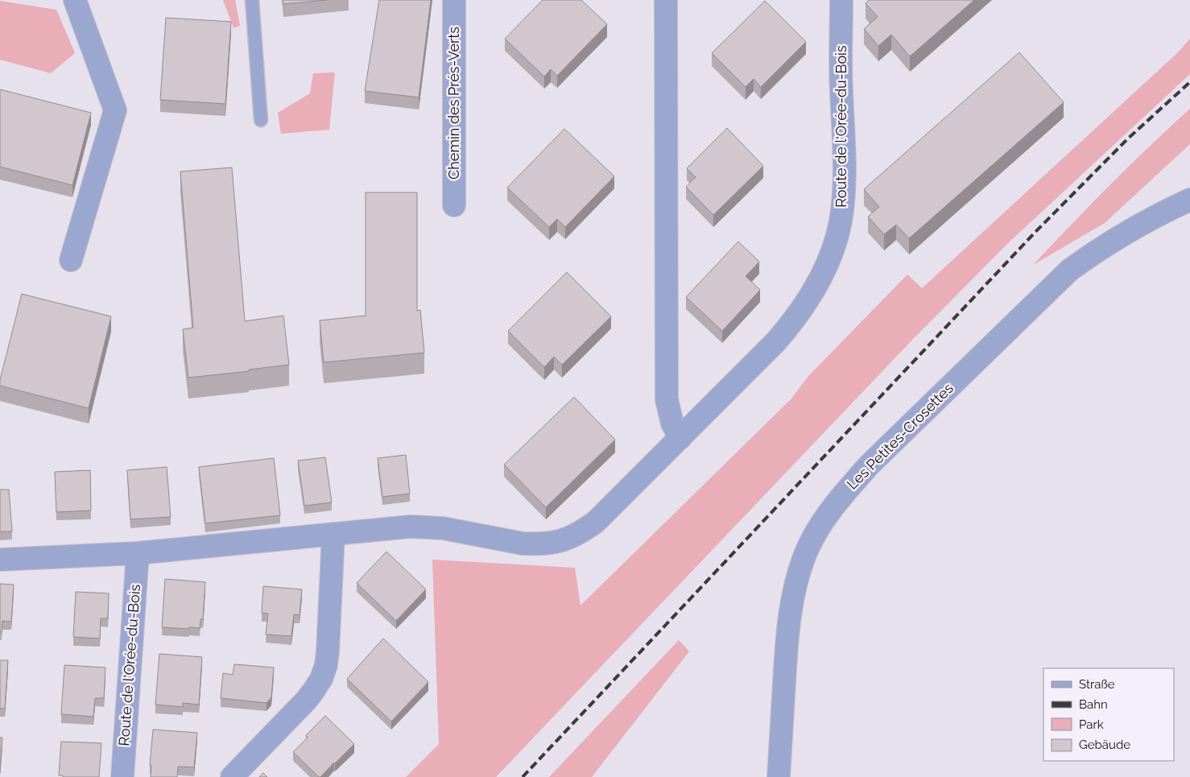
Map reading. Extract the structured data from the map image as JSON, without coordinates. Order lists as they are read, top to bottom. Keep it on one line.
{"streets":{"street":["Chemin des Prés-Verts","Route de l'Orée-du-Bois","Les Petites-Crosettes"]},"legend":["Straße","Bahn","Park","Gebäude"]}
